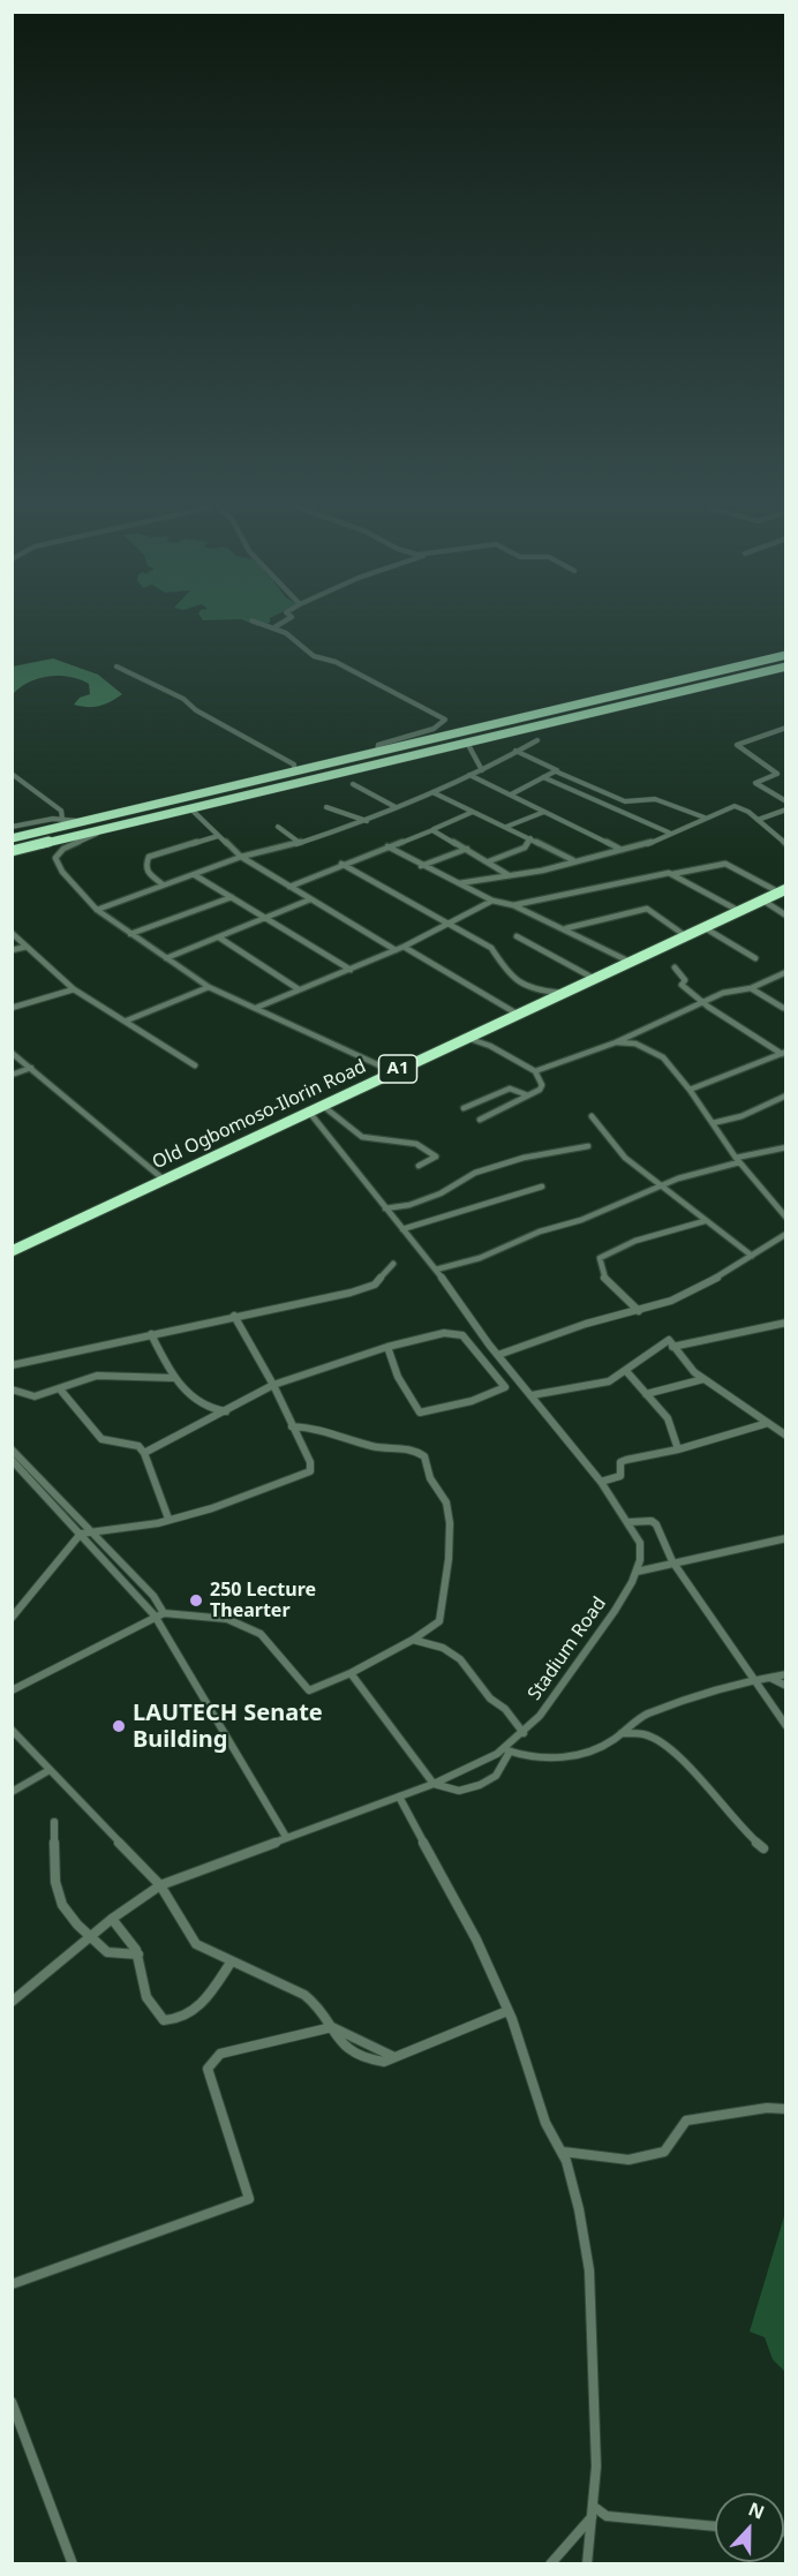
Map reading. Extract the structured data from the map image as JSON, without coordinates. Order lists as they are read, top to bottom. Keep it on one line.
{"streets":{"highway":["A1","Old Ogbomoso-Ilorin Road"],"street":["Stadium Road"]},"crossings":[["Old Ogbomoso-Ilorin Road","Stadium Road"]],"places":["250 Lecture Thearter","LAUTECH Senate Building"],"north":"top"}
